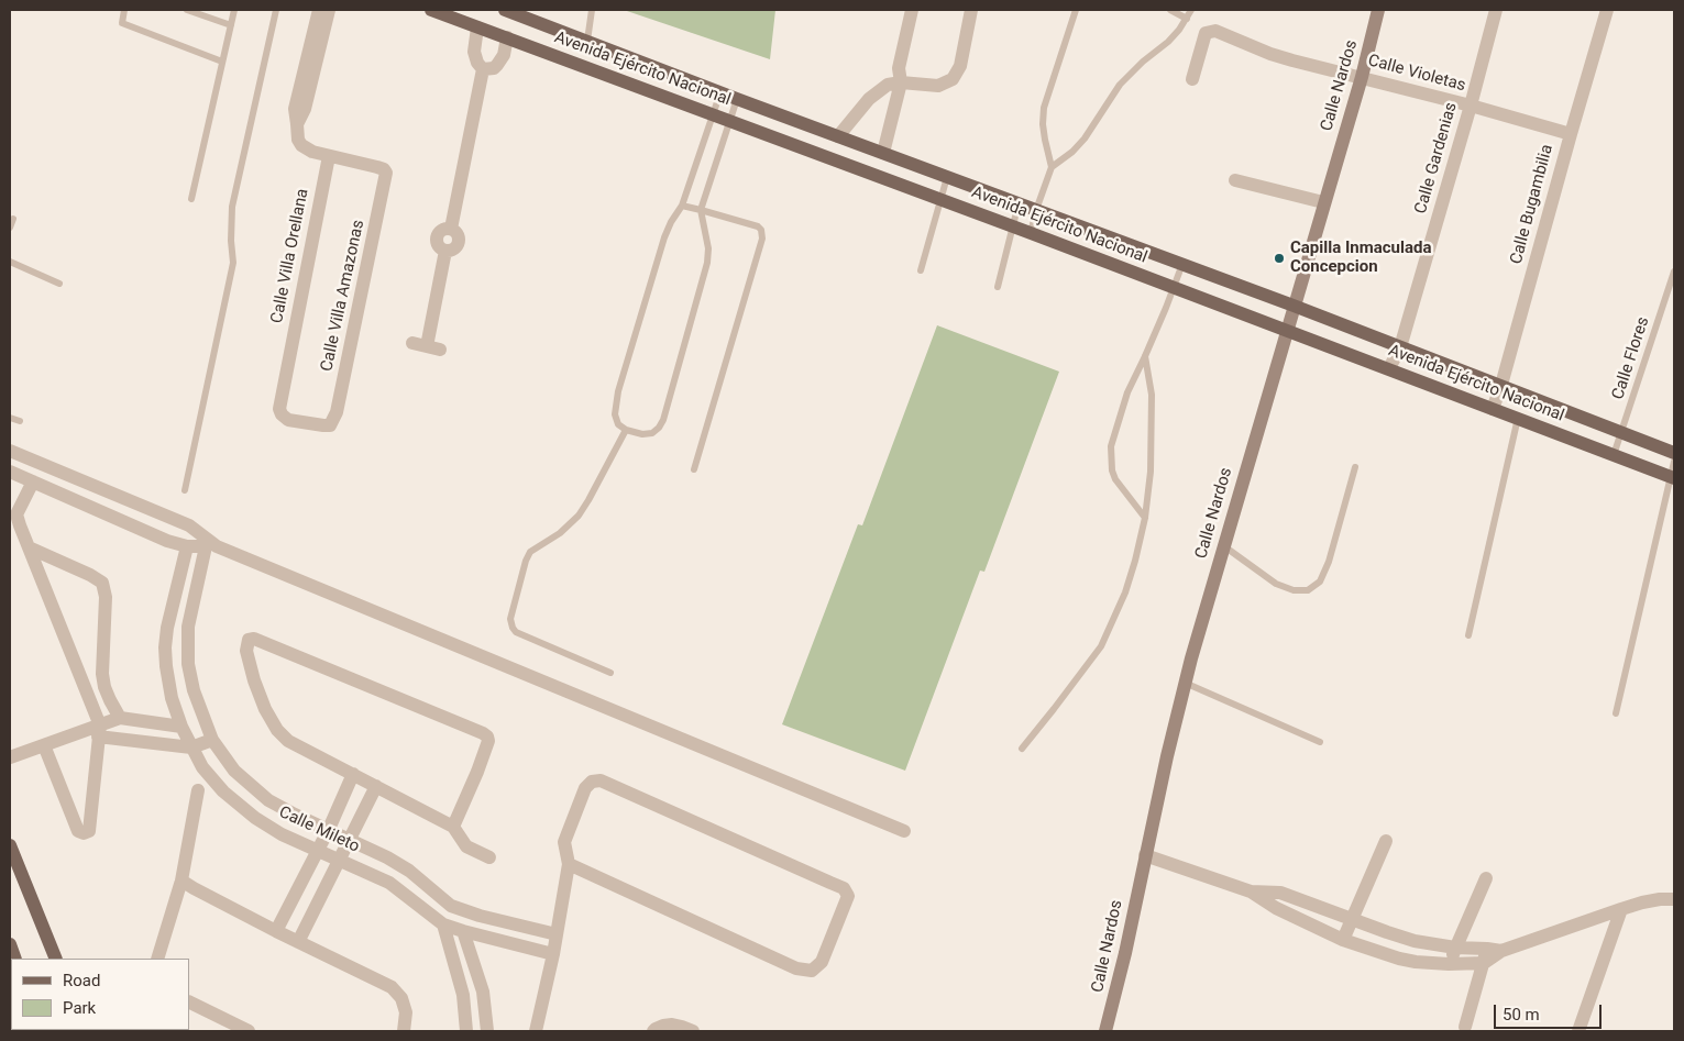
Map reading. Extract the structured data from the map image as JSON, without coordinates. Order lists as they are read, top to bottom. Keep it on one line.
{"streets":{"main road":["Avenida Ejército Nacional"],"street":["Calle Violetas","Calle Nardos","Calle Gardenias","Calle Bugambilia","Calle Villa Orellana","Calle Villa Amazonas","Calle Mileto"],"lane":["Calle Flores"]},"crossings":[["Avenida Ejército Nacional","Calle Nardos"],["Avenida Ejército Nacional","Calle Gardenias"],["Avenida Ejército Nacional","Calle Bugambilia"],["Avenida Ejército Nacional","Calle Flores"],["Calle Violetas","Calle Nardos"],["Calle Violetas","Calle Gardenias"],["Calle Violetas","Calle Bugambilia"],["Calle Villa Orellana","Calle Villa Amazonas"]],"places":["Capilla Inmaculada Concepcion"],"legend":["Road","Park"],"scale_bar":"50 m"}
